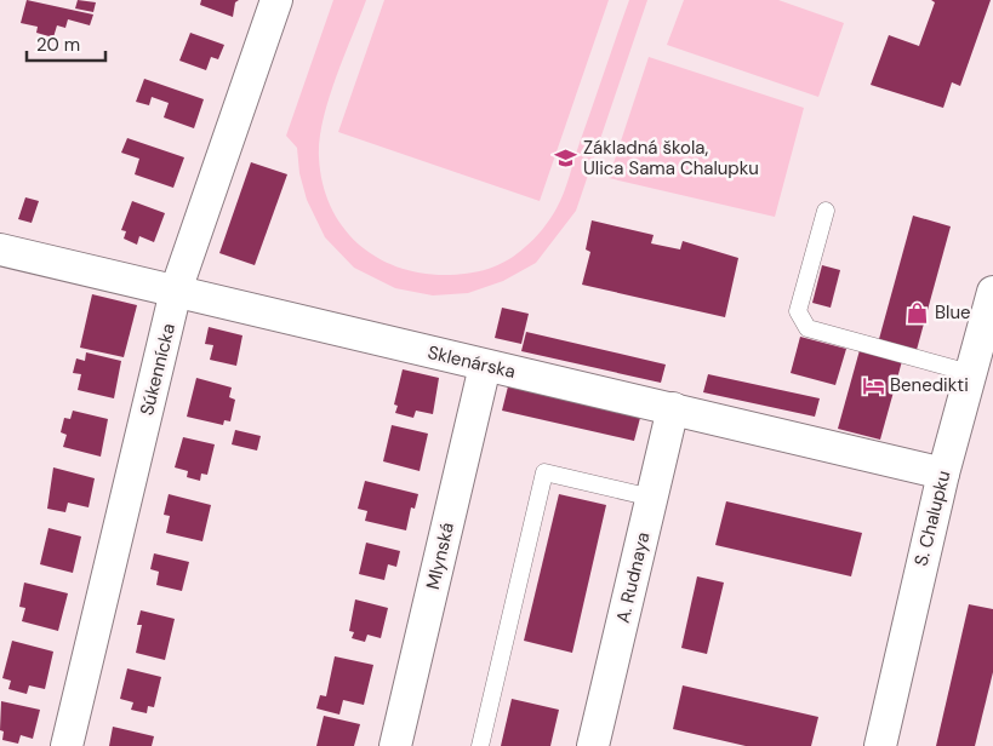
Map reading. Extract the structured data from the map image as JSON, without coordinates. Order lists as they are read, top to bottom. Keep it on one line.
{"streets":{"street":["Sklenárska","Súkennícka","S. Chalupku","Mlynská","A. Rudnaya"]},"crossings":[["Sklenárska","Súkennícka"],["Sklenárska","S. Chalupku"],["Sklenárska","Mlynská"],["Sklenárska","A. Rudnaya"]],"places":{"school or university":["Základná škola, Ulica Sama Chalupku"],"shop":["Blue"],"hotel":["Benedikti"]},"scale_bar":"20 m"}
